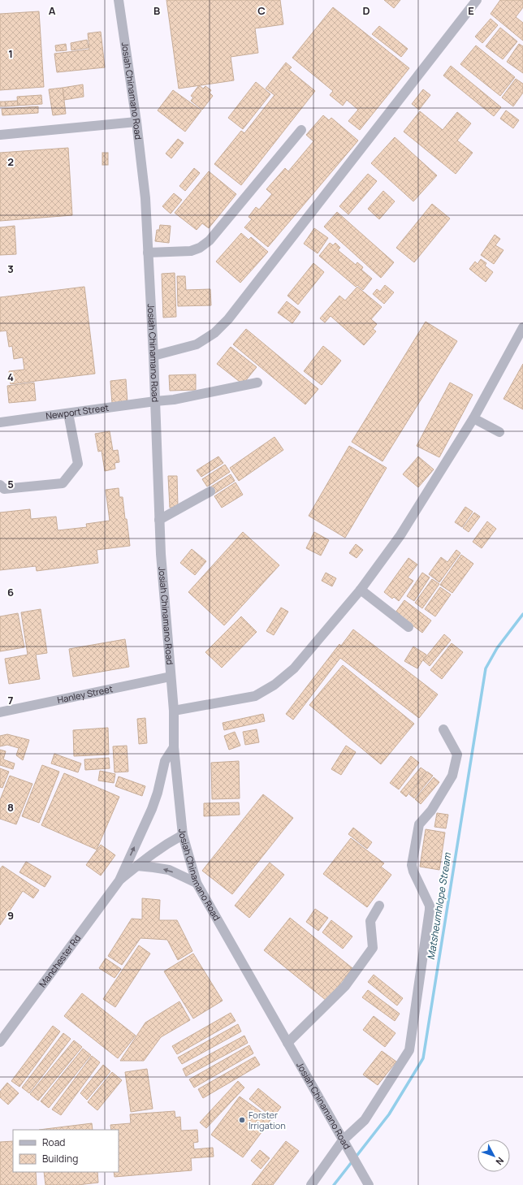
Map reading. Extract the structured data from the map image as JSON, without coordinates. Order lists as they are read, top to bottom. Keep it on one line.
{"streets":{"street":["Josiah Chinamano Road","Newport Street","Hanley Street","Manchester Rd"]},"crossings":[["Josiah Chinamano Road","Newport Street"],["Josiah Chinamano Road","Hanley Street"]],"water":["Matsheumhlope Stream"],"places":["Forster Irrigation"],"legend":["Road","Building"],"north":"bottom right","grid":{"columns":["A","B","C","D","E"],"rows":["1","2","3","4","5","6","7","8","9"]}}
